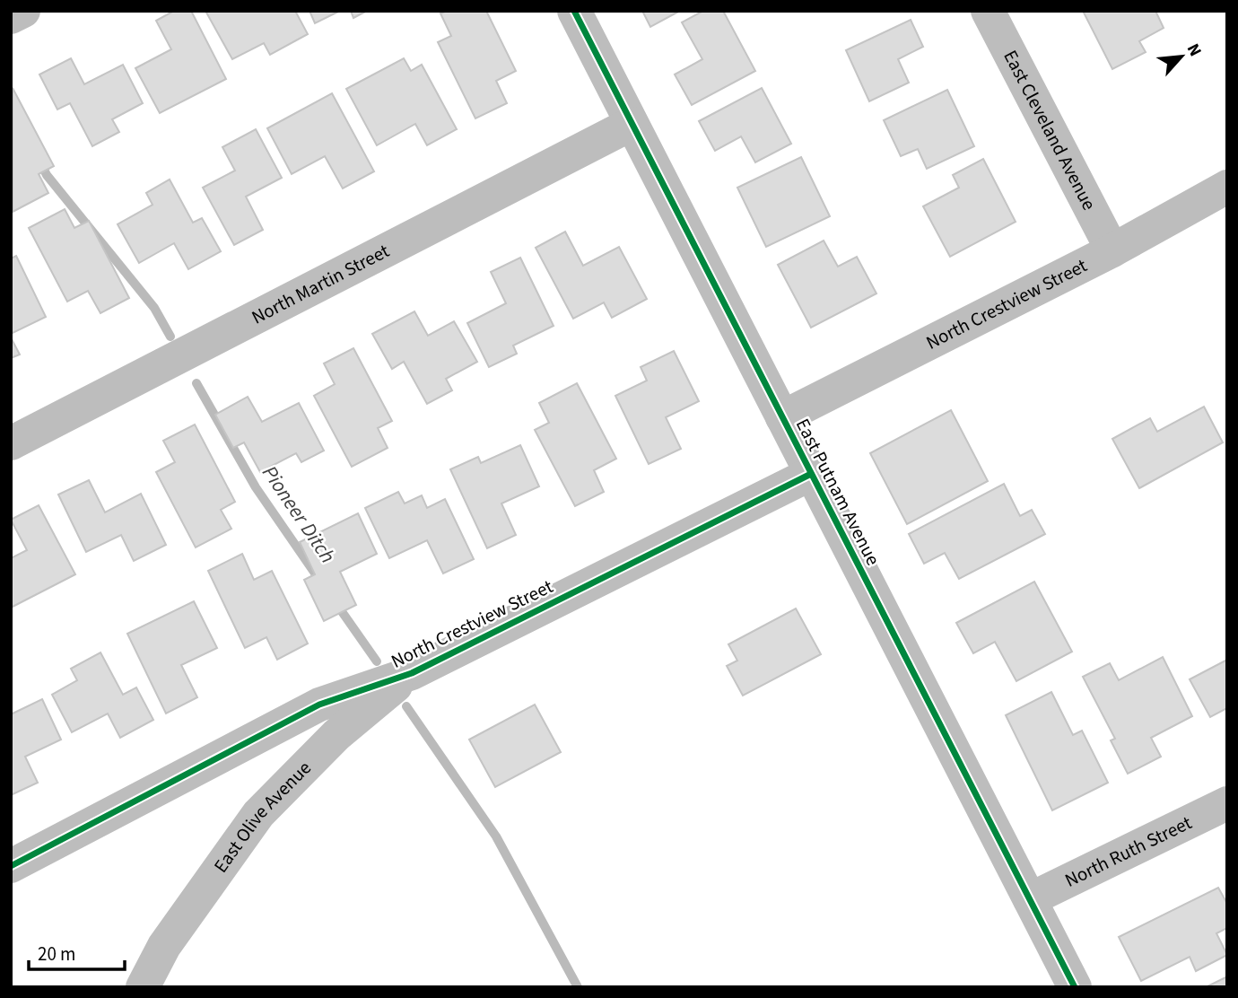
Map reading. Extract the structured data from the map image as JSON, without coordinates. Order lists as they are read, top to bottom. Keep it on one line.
{"streets":{"street":["East Cleveland Avenue","North Martin Street","North Crestview Street","East Putnam Avenue","East Olive Avenue","North Ruth Street"]},"crossings":[["East Cleveland Avenue","North Crestview Street"],["North Martin Street","East Putnam Avenue"],["North Crestview Street","East Putnam Avenue"],["North Crestview Street","East Olive Avenue"],["East Putnam Avenue","North Ruth Street"]],"water":["Pioneer Ditch"],"scale_bar":"20 m","north":"top right"}
